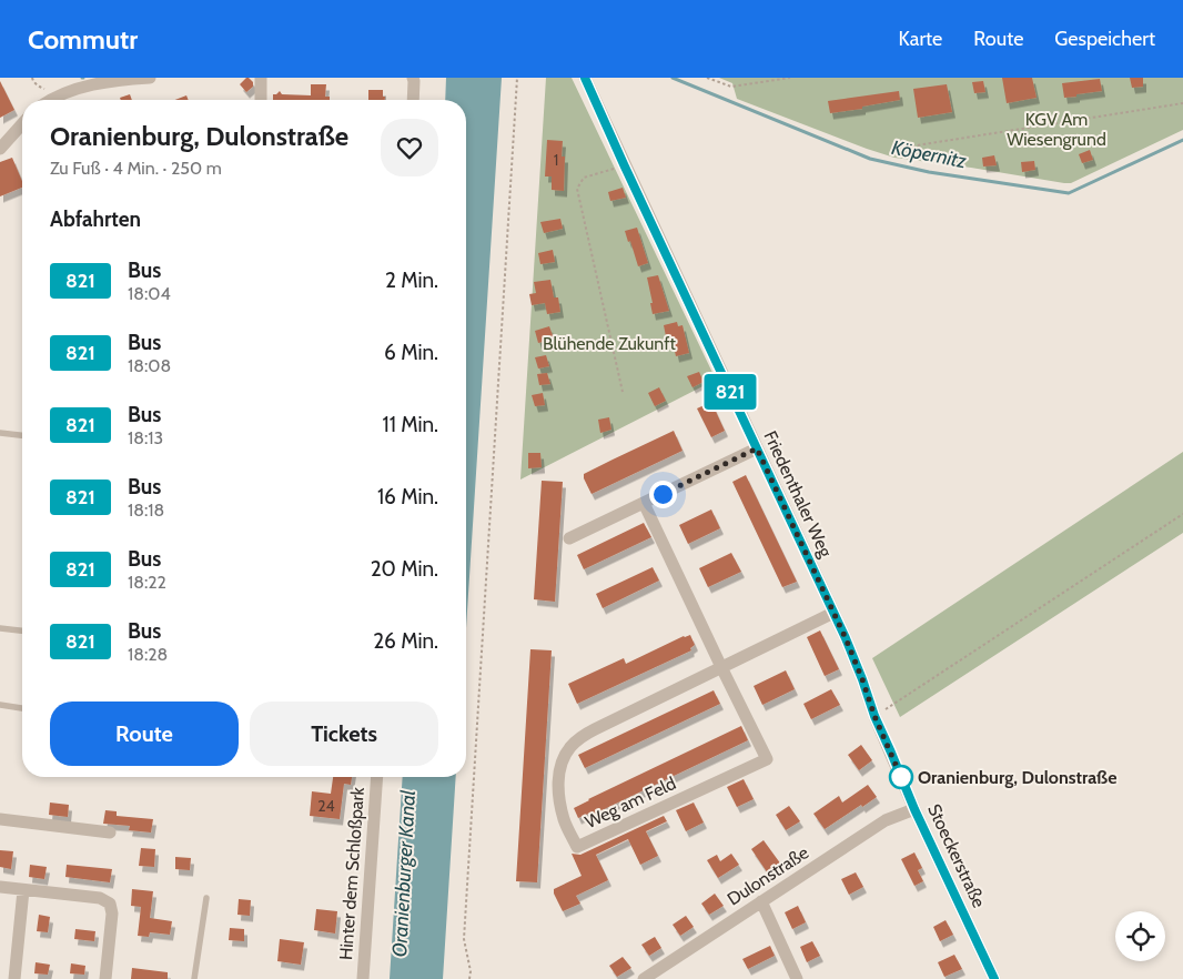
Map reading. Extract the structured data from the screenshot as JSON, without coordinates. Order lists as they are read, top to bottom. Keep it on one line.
{"streets":{"street":["Friedenthaler Weg","Weg am Feld","Stoeckerstraße","Hinter dem Schloßpark","Dulonstraße"]},"crossings":[["Friedenthaler Weg","Weg am Feld"],["Friedenthaler Weg","Stoeckerstraße"],["Stoeckerstraße","Dulonstraße"]],"water":["Köpernitz","Oranienburger Kanal"],"parks":["KGV Am Wiesengrund","Blühende Zukunft"],"places":["Oranienburg, Dulonstraße"],"lines":["bus line 821"],"house_numbers":["1","24"],"page":{"header":"Commutr","nav":["Karte","Route","Gespeichert"],"on_map":"821","heading":[["Oranienburg, Dulonstraße","Zu Fuß · 4 Min. · 250 m"],"Abfahrten"],"list":[{"mark":"821","name":"Bus","note":"18:04","value":"2 Min."},{"mark":"821","name":"Bus","note":"18:08","value":"6 Min."},{"mark":"821","name":"Bus","note":"18:13","value":"11 Min."},{"mark":"821","name":"Bus","note":"18:18","value":"16 Min."},{"mark":"821","name":"Bus","note":"18:22","value":"20 Min."},{"mark":"821","name":"Bus","note":"18:28","value":"26 Min."}],"buttons":["Route","Tickets"]}}
